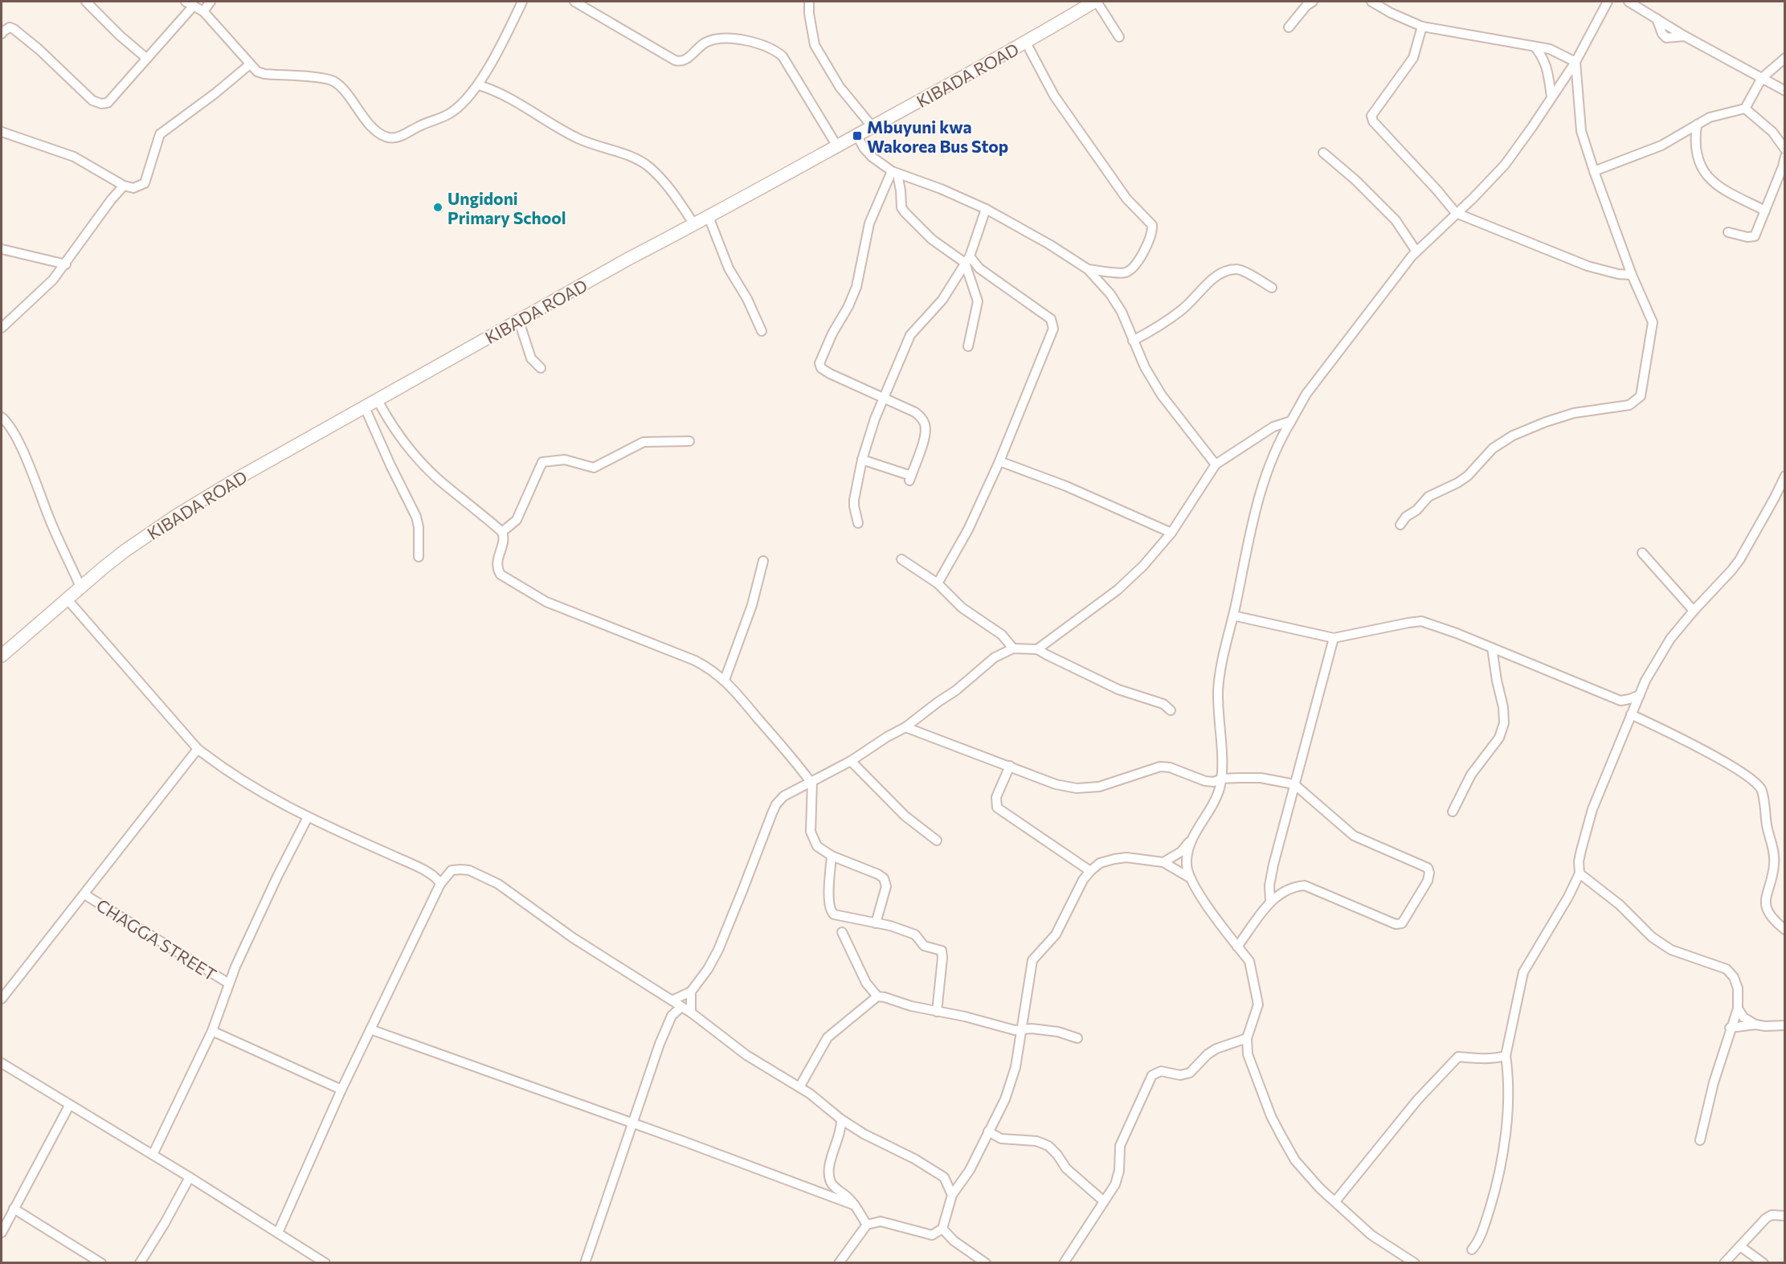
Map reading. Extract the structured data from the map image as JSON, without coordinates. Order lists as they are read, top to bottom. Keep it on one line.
{"streets":{"main road":["KIBADA ROAD"],"street":["CHAGGA STREET"]},"places":{"transit":["Mbuyuni kwa Wakorea Bus Stop"],"other":["Ungidoni Primary School"]}}
